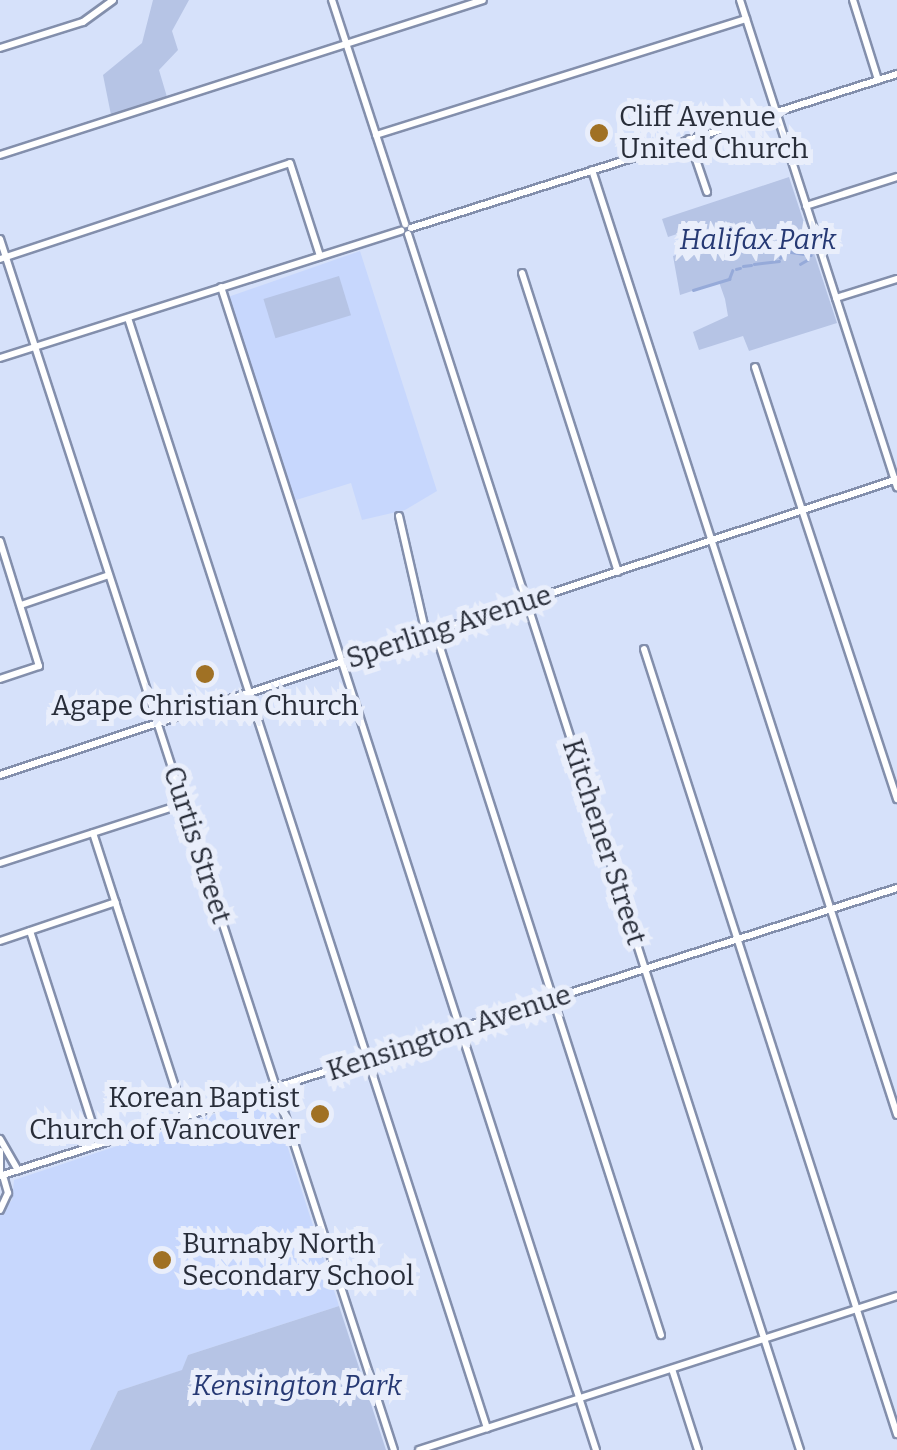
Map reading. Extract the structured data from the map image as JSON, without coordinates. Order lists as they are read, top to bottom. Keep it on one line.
{"streets":{"street":["Sperling Avenue","Kitchener Street","Curtis Street","Kensington Avenue"]},"crossings":[["Sperling Avenue","Kitchener Street"],["Sperling Avenue","Curtis Street"],["Kitchener Street","Kensington Avenue"],["Curtis Street","Kensington Avenue"]],"parks":["Halifax Park","Kensington Park"],"places":["Cliff Avenue United Church","Agape Christian Church","Korean Baptist Church of Vancouver","Burnaby North Secondary School"]}
